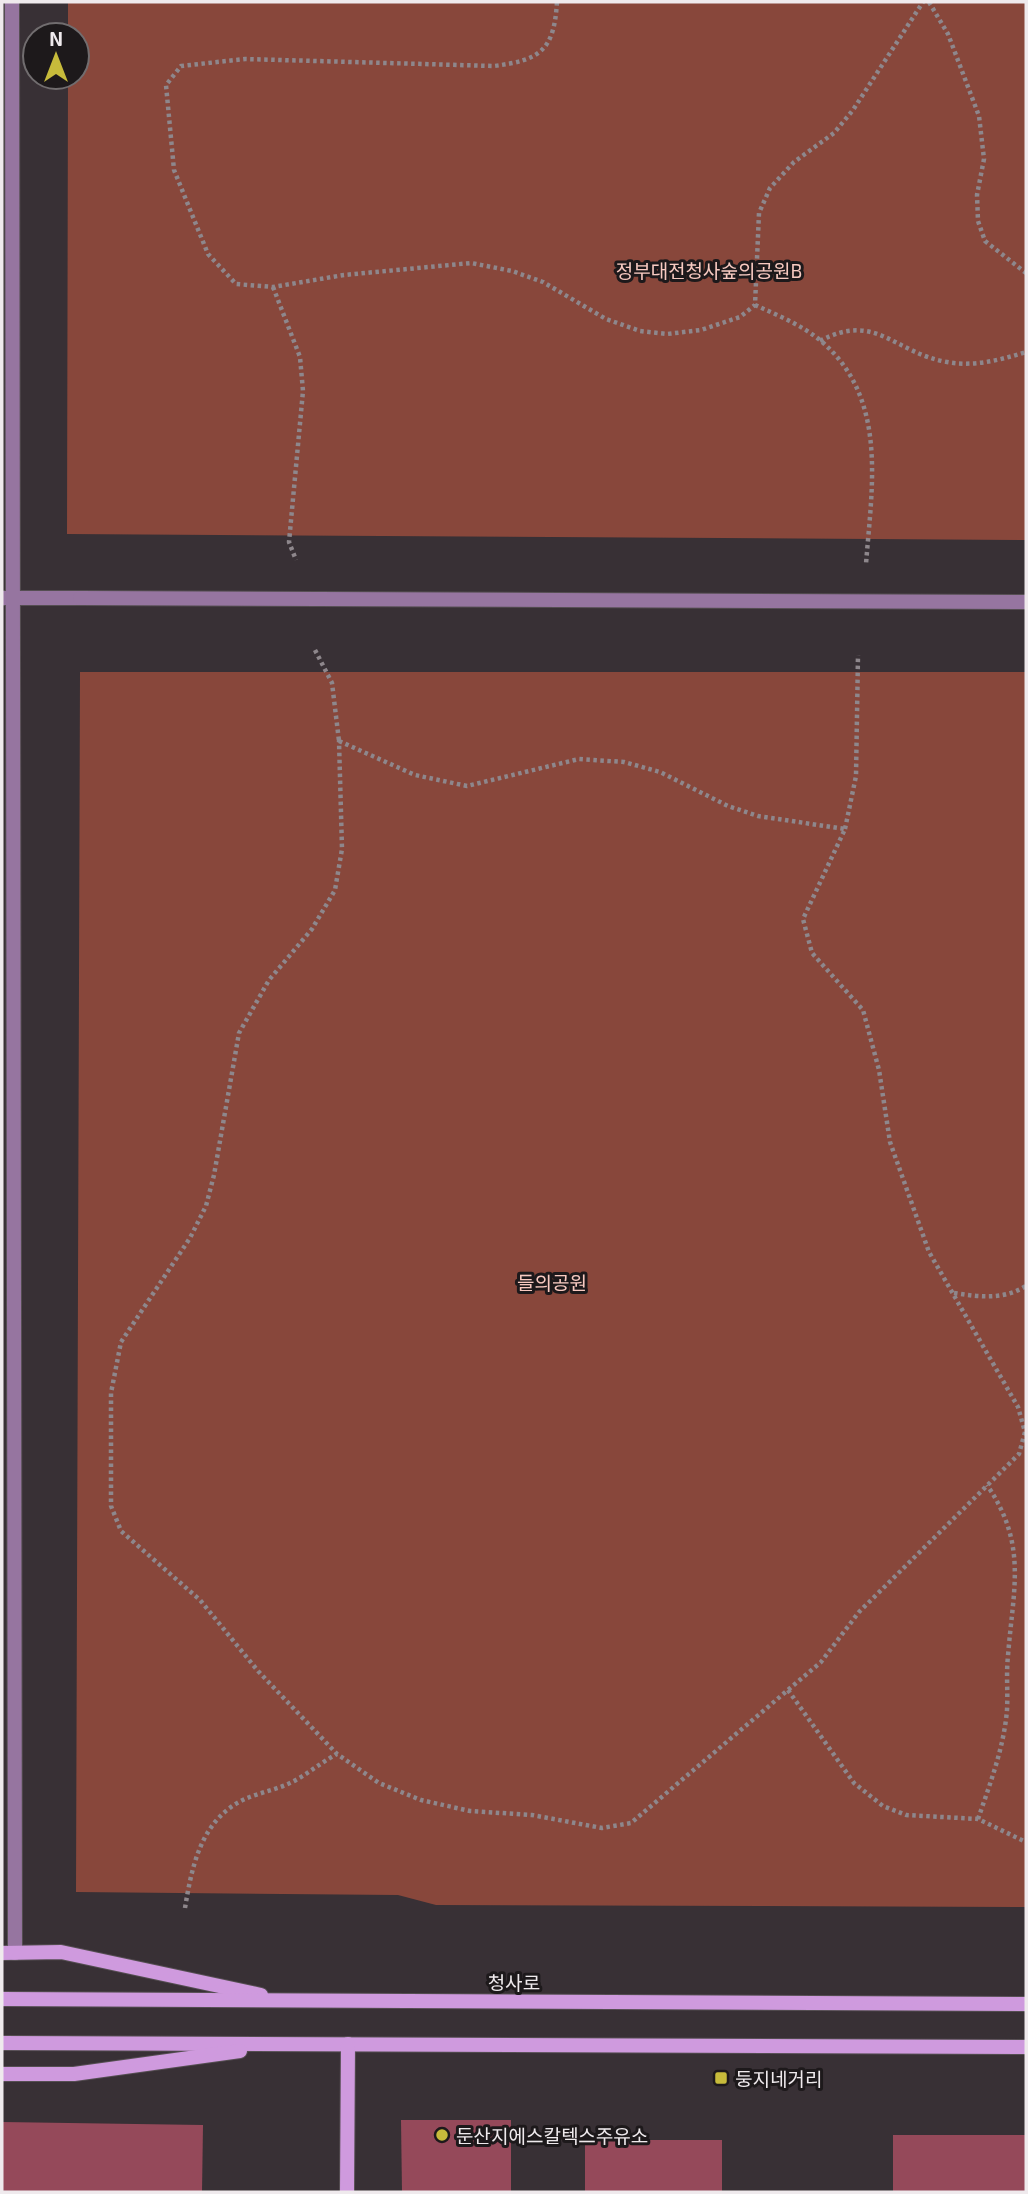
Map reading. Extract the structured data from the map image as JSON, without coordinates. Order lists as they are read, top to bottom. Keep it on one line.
{"streets":{"street":["청사로"]},"parks":["정부대전청사숲의공원B","들의공원"],"places":{"transit":["둥지네거리"],"other":["둔산지에스칼텍스주유소"]},"north":"top"}
